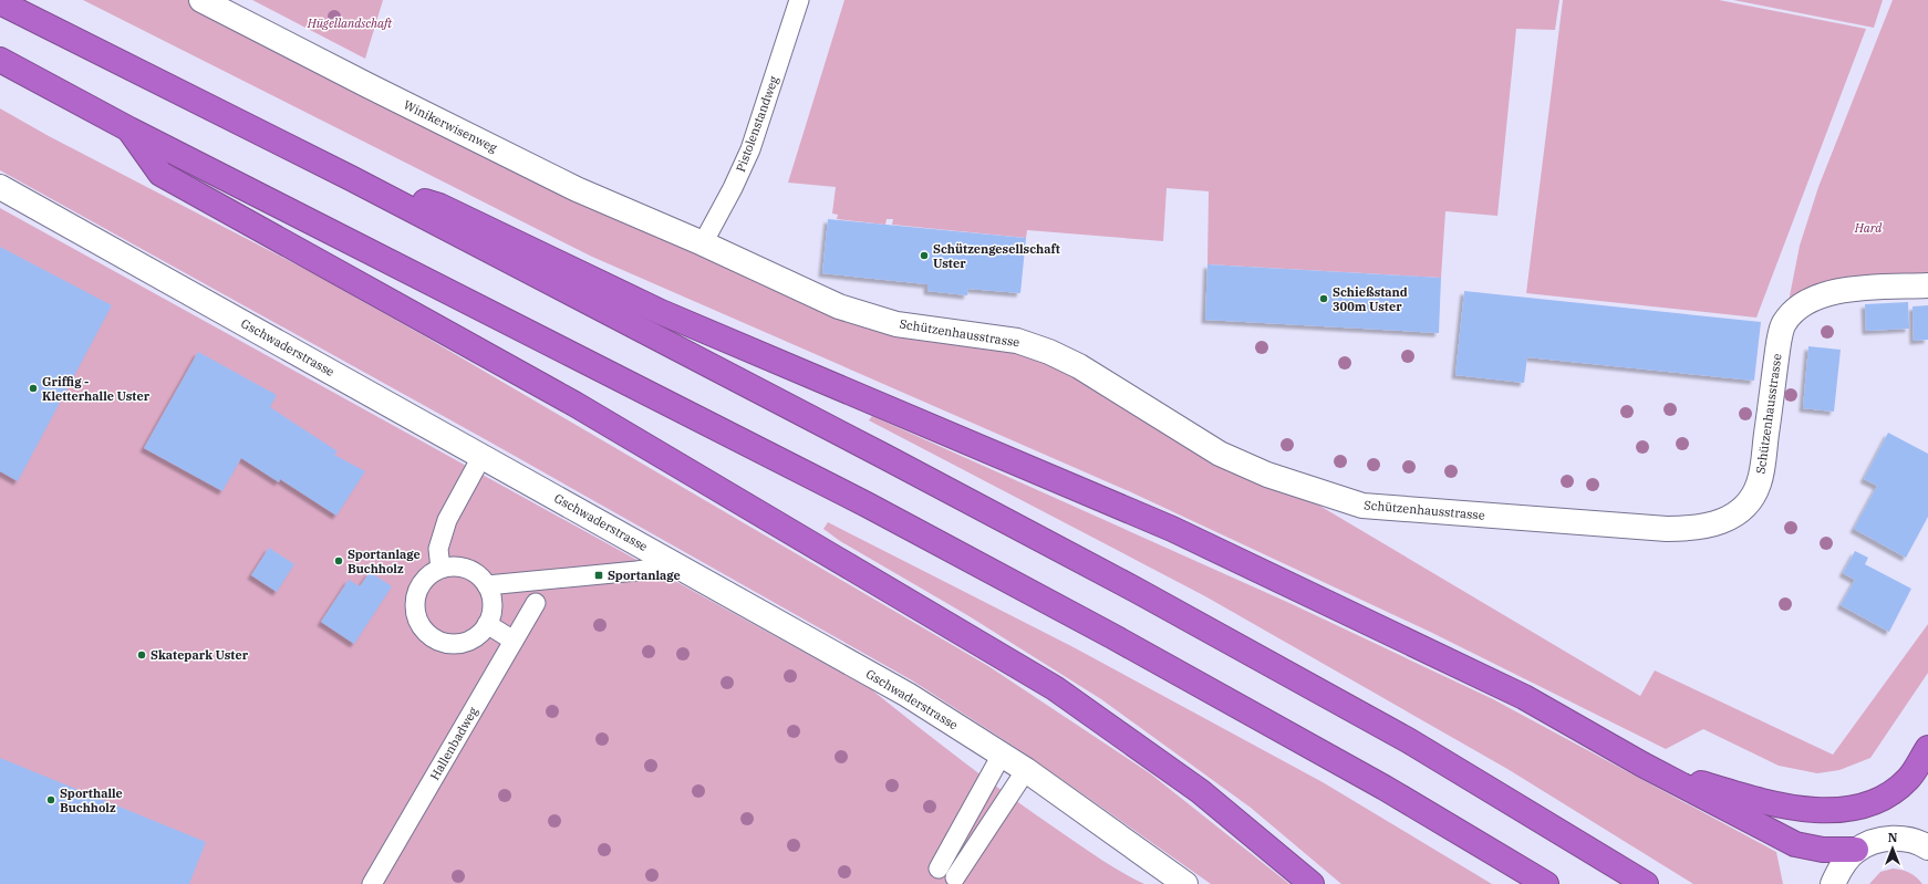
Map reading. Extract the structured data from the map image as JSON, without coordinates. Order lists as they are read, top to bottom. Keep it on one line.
{"streets":{"street":["Winikerwisenweg","Schützenhausstrasse","Gschwaderstrasse"],"lane":["Pistolenstandweg","Hallenbadweg"]},"crossings":[["Pistolenstandweg","Winikerwisenweg"],["Pistolenstandweg","Schützenhausstrasse"],["Winikerwisenweg","Schützenhausstrasse"]],"parks":["Hügellandschaft","Hard"],"places":{"other":["Schützengesellschaft Uster","Schießstand 300m Uster","Griffig - Kletterhalle Uster","Sportanlage Buchholz","Skatepark Uster","Sporthalle Buchholz"],"transit":["Sportanlage"]},"north":"top"}
